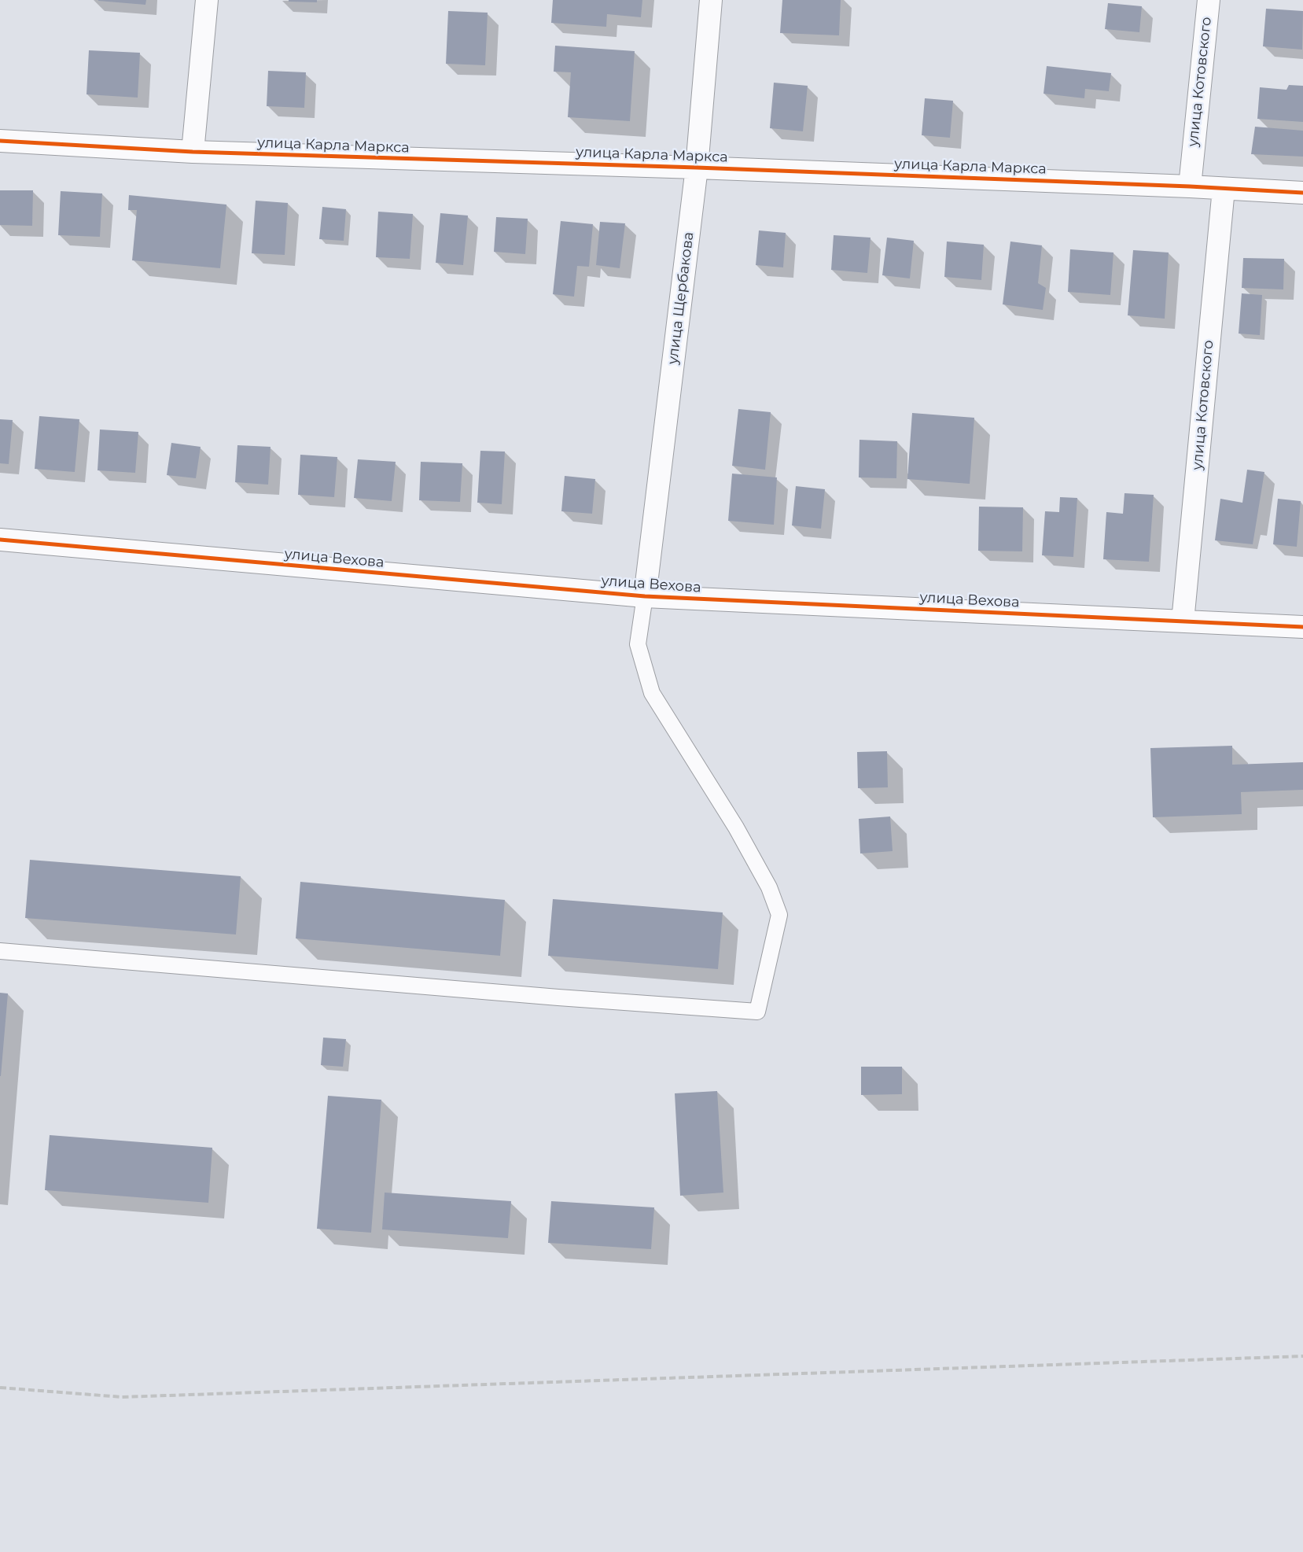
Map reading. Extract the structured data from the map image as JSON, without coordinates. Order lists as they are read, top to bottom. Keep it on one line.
{"streets":{"street":["улица Котовского","улица Карла Маркса","улица Щербакова","улица Вехова"]},"crossings":[["улица Котовского","улица Карла Маркса"],["улица Котовского","улица Вехова"],["улица Карла Маркса","улица Щербакова"],["улица Щербакова","улица Вехова"]]}
